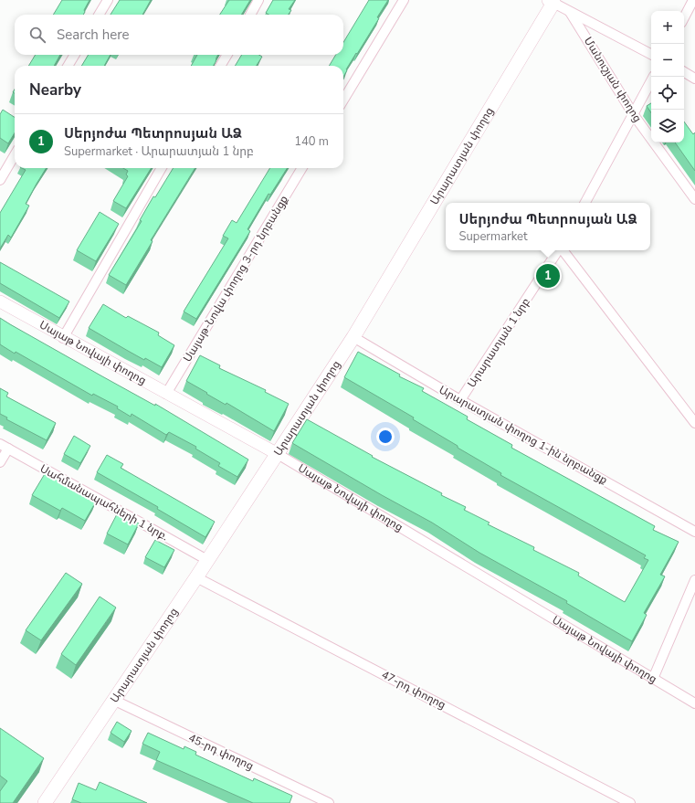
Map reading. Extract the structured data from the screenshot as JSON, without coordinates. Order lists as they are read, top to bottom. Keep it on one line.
{"streets":{"main road":["Արարատյան փողոց"],"street":["Մանուշյան փողոց","Սայաթ-Նովա փողոց 3-րդ նրբանցք","Արարատյան 1 նրբ","Սայաթ Նովայի փողոց","Արարատյան փողոց 1-ին նրբանցք","Սահմանապահների 1 նրբ.","47-րդ փողոց","45-րդ փողոց"]},"crossings":[["Արարատյան փողոց","Սայաթ Նովայի փողոց"],["Արարատյան փողոց","Արարատյան փողոց 1-ին նրբանցք"],["Արարատյան փողոց","Սահմանապահների 1 նրբ."],["Արարատյան փողոց","47-րդ փողոց"],["Արարատյան փողոց","45-րդ փողոց"],["Սայաթ-Նովա փողոց 3-րդ նրբանցք","Սայաթ Նովայի փողոց"],["Արարատյան 1 նրբ","Արարատյան փողոց 1-ին նրբանցք"]],"page":{"map_buttons":["+","−"],"search":"Search here","heading":"Nearby","list":[{"mark":"1","name":"Սերյոժա Պետրոսյան ԱՁ","note":"Supermarket · Արարատյան 1 նրբ","value":"140 m"}],"popup":["Սերյոժա Պետրոսյան ԱՁ","Supermarket"],"pins":"1"}}
